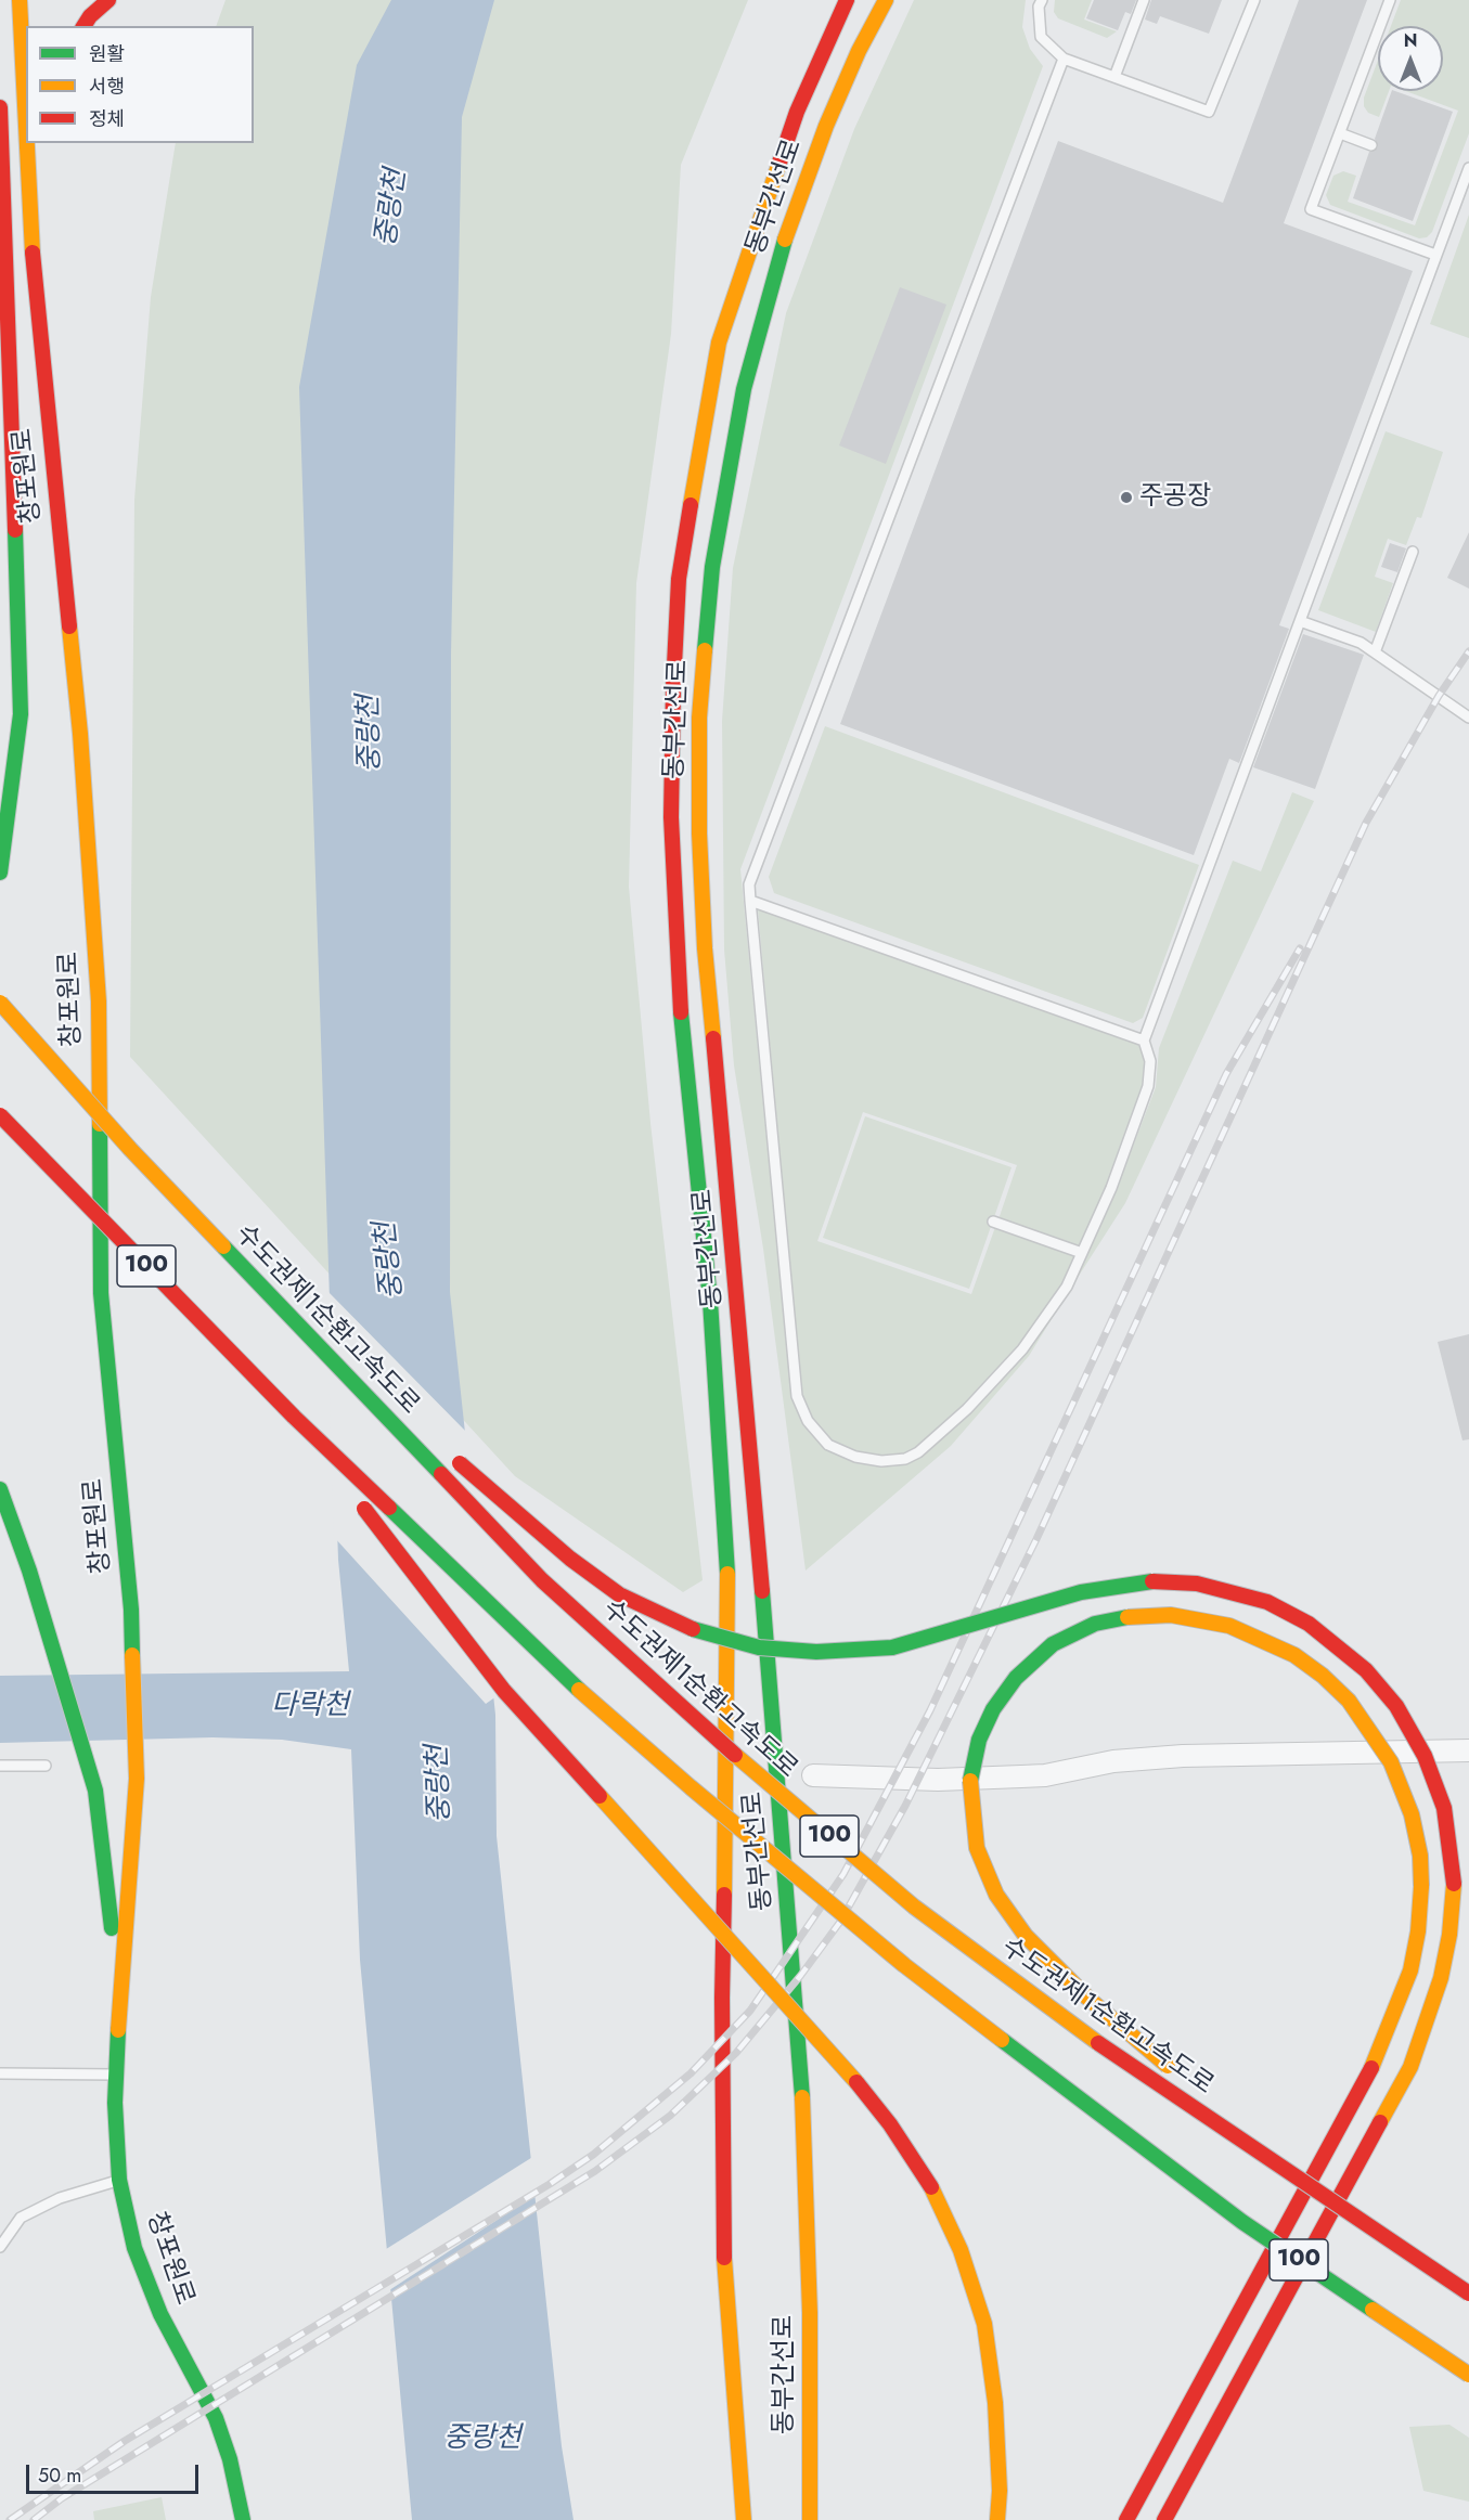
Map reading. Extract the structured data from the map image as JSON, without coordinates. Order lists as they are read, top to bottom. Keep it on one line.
{"streets":{"main road":["동부간선로","창포원로","100","수도권제1순환고속도로"]},"water":["중랑천","다락천"],"places":["주공장"],"legend":["원활","서행","정체"],"scale_bar":"50 m","north":"top"}
